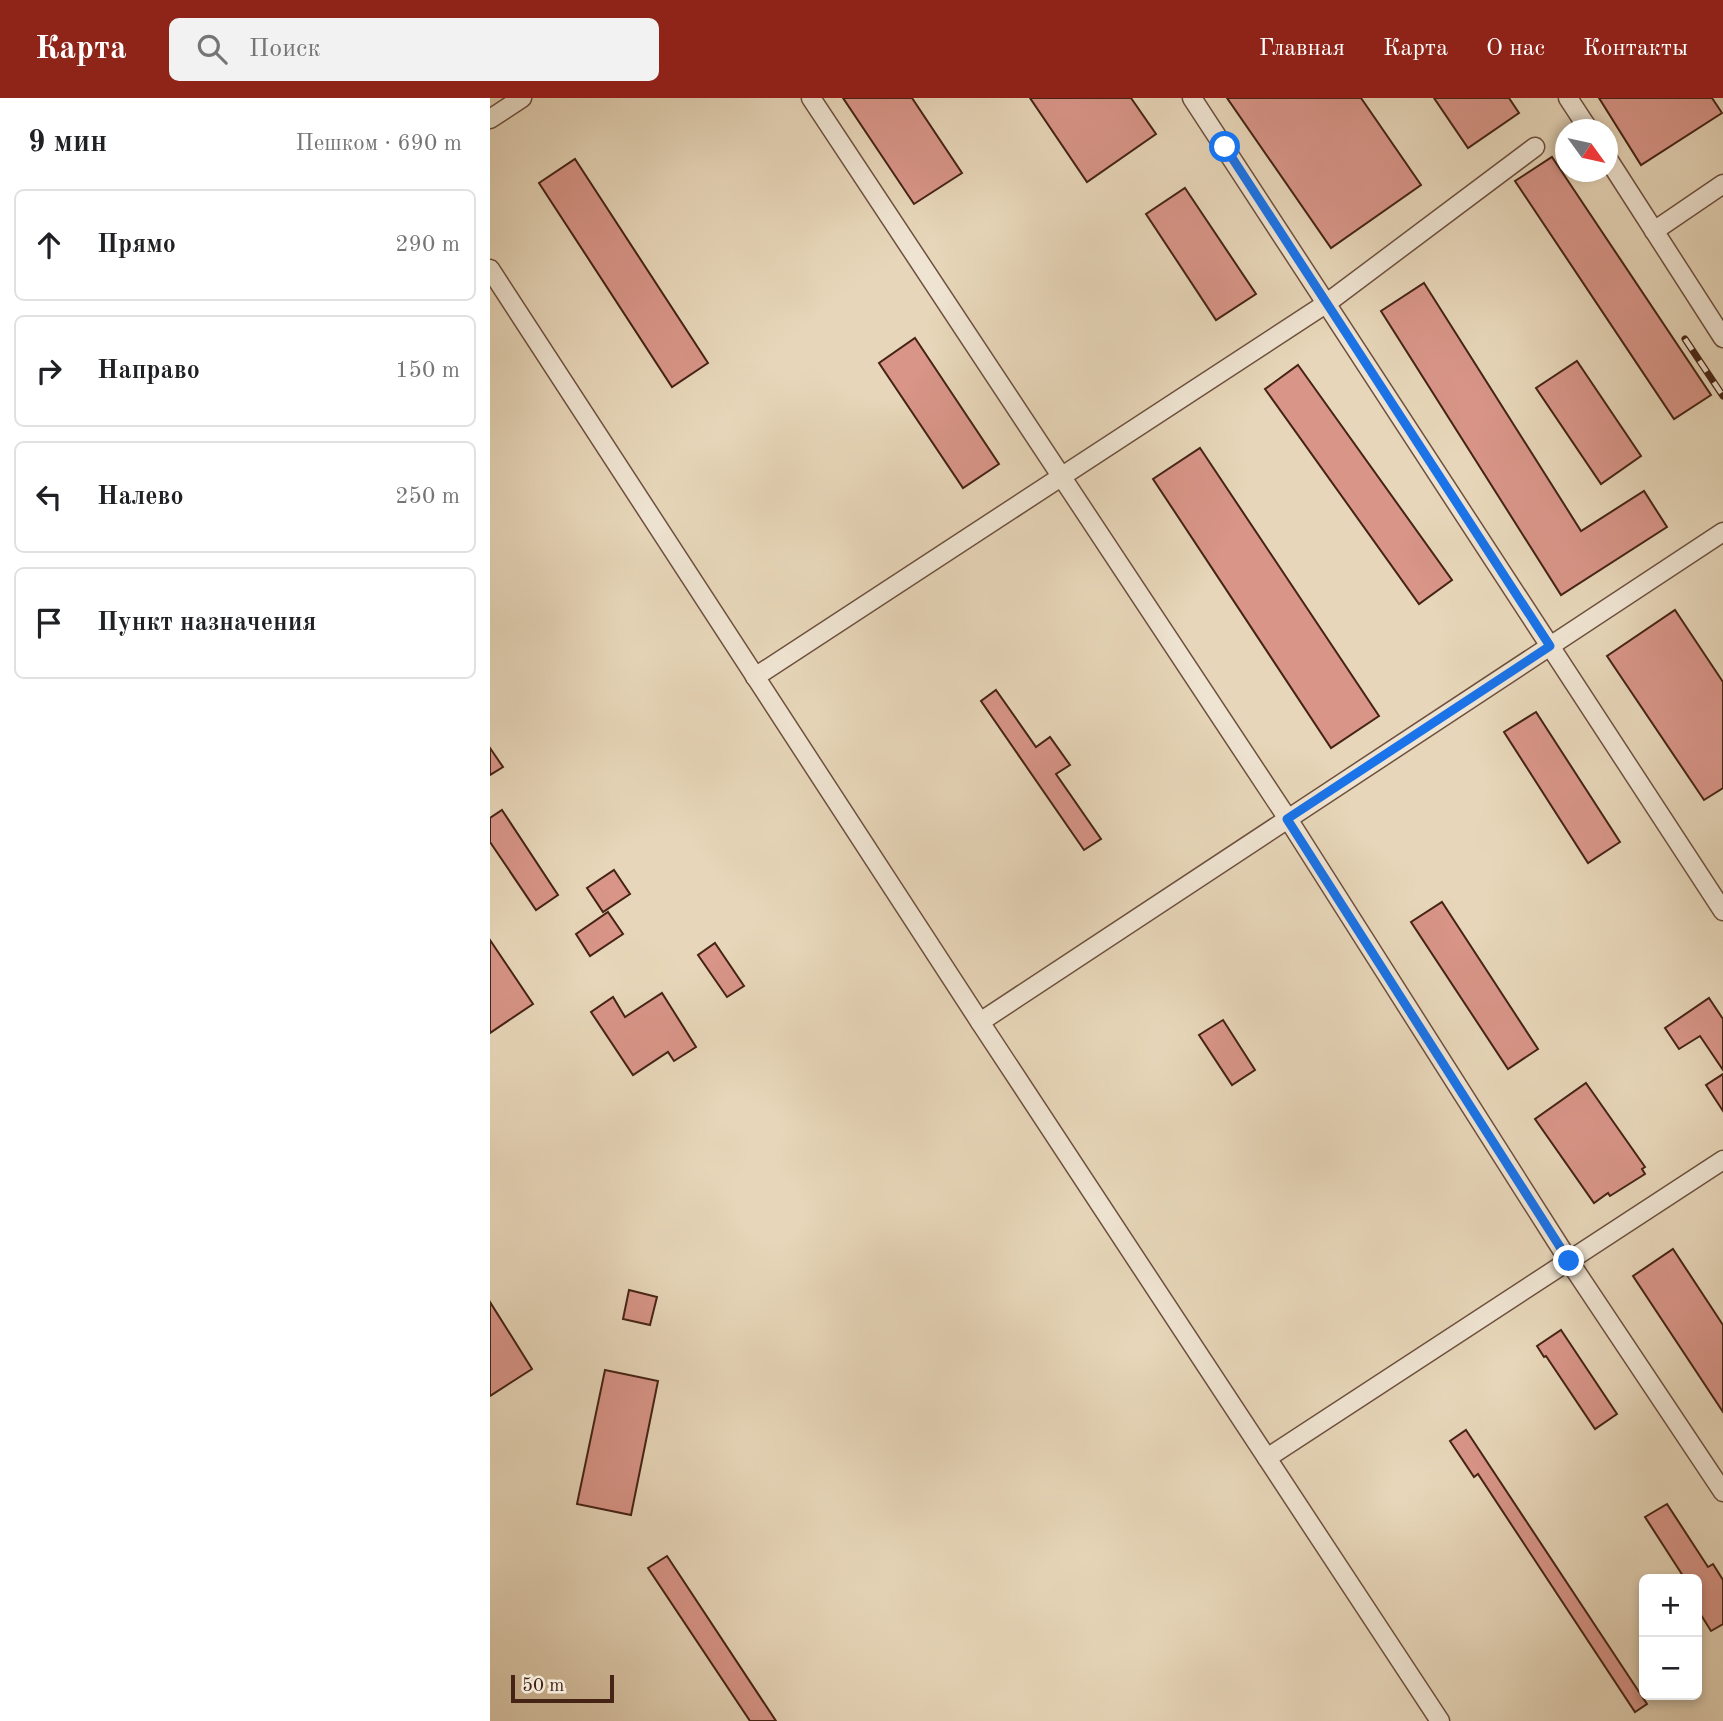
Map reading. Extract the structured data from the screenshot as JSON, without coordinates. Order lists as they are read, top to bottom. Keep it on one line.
{"scale_bar":"50 m","north":"bottom right","page":{"header":"Карта","search":"Поиск","nav":["Главная","Карта","О нас","Контакты"],"heading":["9 мин","Пешком · 690 m"],"list":[["Прямо","290 m"],["Направо","150 m"],["Налево","250 m"],"Пункт назначения"],"map_buttons":["+","−"],"scale":"50 m"}}
